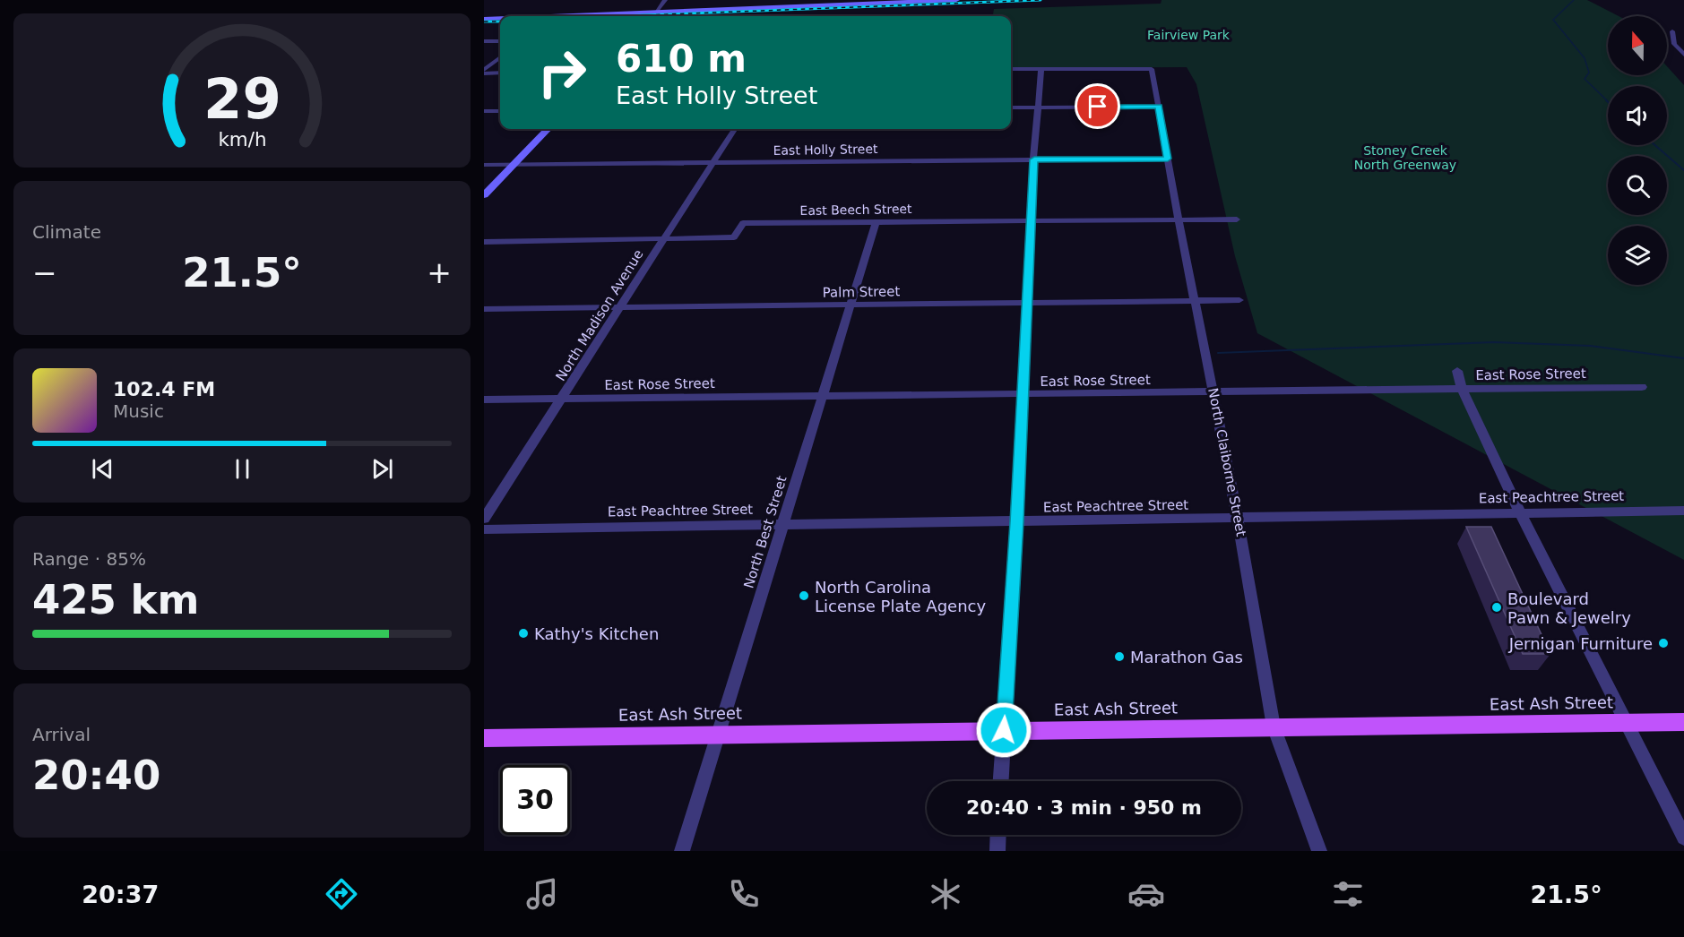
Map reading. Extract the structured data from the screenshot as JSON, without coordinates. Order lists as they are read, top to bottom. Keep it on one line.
{"streets":{"main road":["East Ash Street"],"street":["East Holly Street","East Beech Street","Palm Street","North Madison Avenue","East Rose Street","North Claiborne Street","East Peachtree Street","North Best Street"]},"crossings":[["East Holly Street","North Madison Avenue"],["East Holly Street","North Claiborne Street"],["East Beech Street","North Madison Avenue"],["East Beech Street","North Claiborne Street"],["East Beech Street","North Best Street"],["Palm Street","North Madison Avenue"],["Palm Street","North Claiborne Street"],["Palm Street","North Best Street"],["North Madison Avenue","East Rose Street"],["East Rose Street","North Claiborne Street"],["East Rose Street","North Best Street"],["North Claiborne Street","East Peachtree Street"],["North Claiborne Street","East Ash Street"],["East Peachtree Street","North Best Street"],["North Best Street","East Ash Street"]],"parks":["Fairview Park","Stoney Creek North Greenway"],"places":["North Carolina License Plate Agency","Boulevard Pawn & Jewelry","Kathy's Kitchen","Jernigan Furniture","Marathon Gas"],"north":"top","page":{"turn":["610 m","East Holly Street"],"tile":["Climate",["Range · 85%","425 km"],["Arrival","20:40"]],"heat":["−","21.5°","+"],"song":["102.4 FM","Music"],"limit":"30","trip":"20:40 · 3 min · 950 m","tabs":["20:37","21.5°"],"gauge":["29","km/h"]}}
